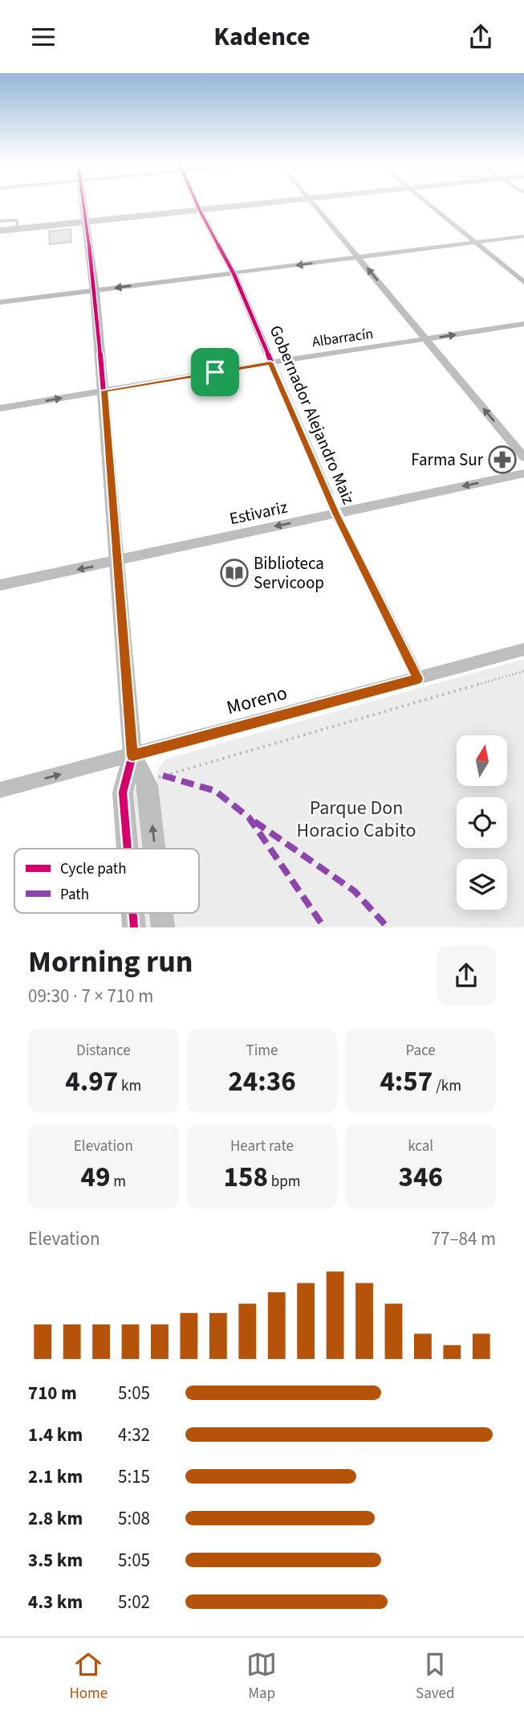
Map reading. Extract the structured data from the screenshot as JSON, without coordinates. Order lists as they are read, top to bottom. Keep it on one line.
{"streets":{"street":["Albarracín","Gobernador Alejandro Maiz","Estivariz","Moreno"]},"crossings":[["Albarracín","Gobernador Alejandro Maiz"],["Gobernador Alejandro Maiz","Estivariz"],["Gobernador Alejandro Maiz","Moreno"]],"one_way":["Estivariz"],"parks":["Parque Don Horacio Cabito"],"places":{"pharmacy":["Farma Sur"],"library":["Biblioteca Servicoop"]},"legend":["Cycle path","Path"],"north":"top","page":{"header":"Kadence","heading":["Morning run","09:30 · 7 × 710 m"],"stats":[["Distance","4.97 km"],["Time","24:36"],["Pace","4:57 /km"],["Elevation","49 m"],["Heart rate","158 bpm"],["kcal","346"]],"chart":["Elevation","77–84 m"],"list":[{"name":"710 m","note":"5:05"},{"name":"1.4 km","note":"4:32"},{"name":"2.1 km","note":"5:15"},{"name":"2.8 km","note":"5:08"},{"name":"3.5 km","note":"5:05"},{"name":"4.3 km","note":"5:02"}],"tabs":["Home","Map","Saved"]}}
